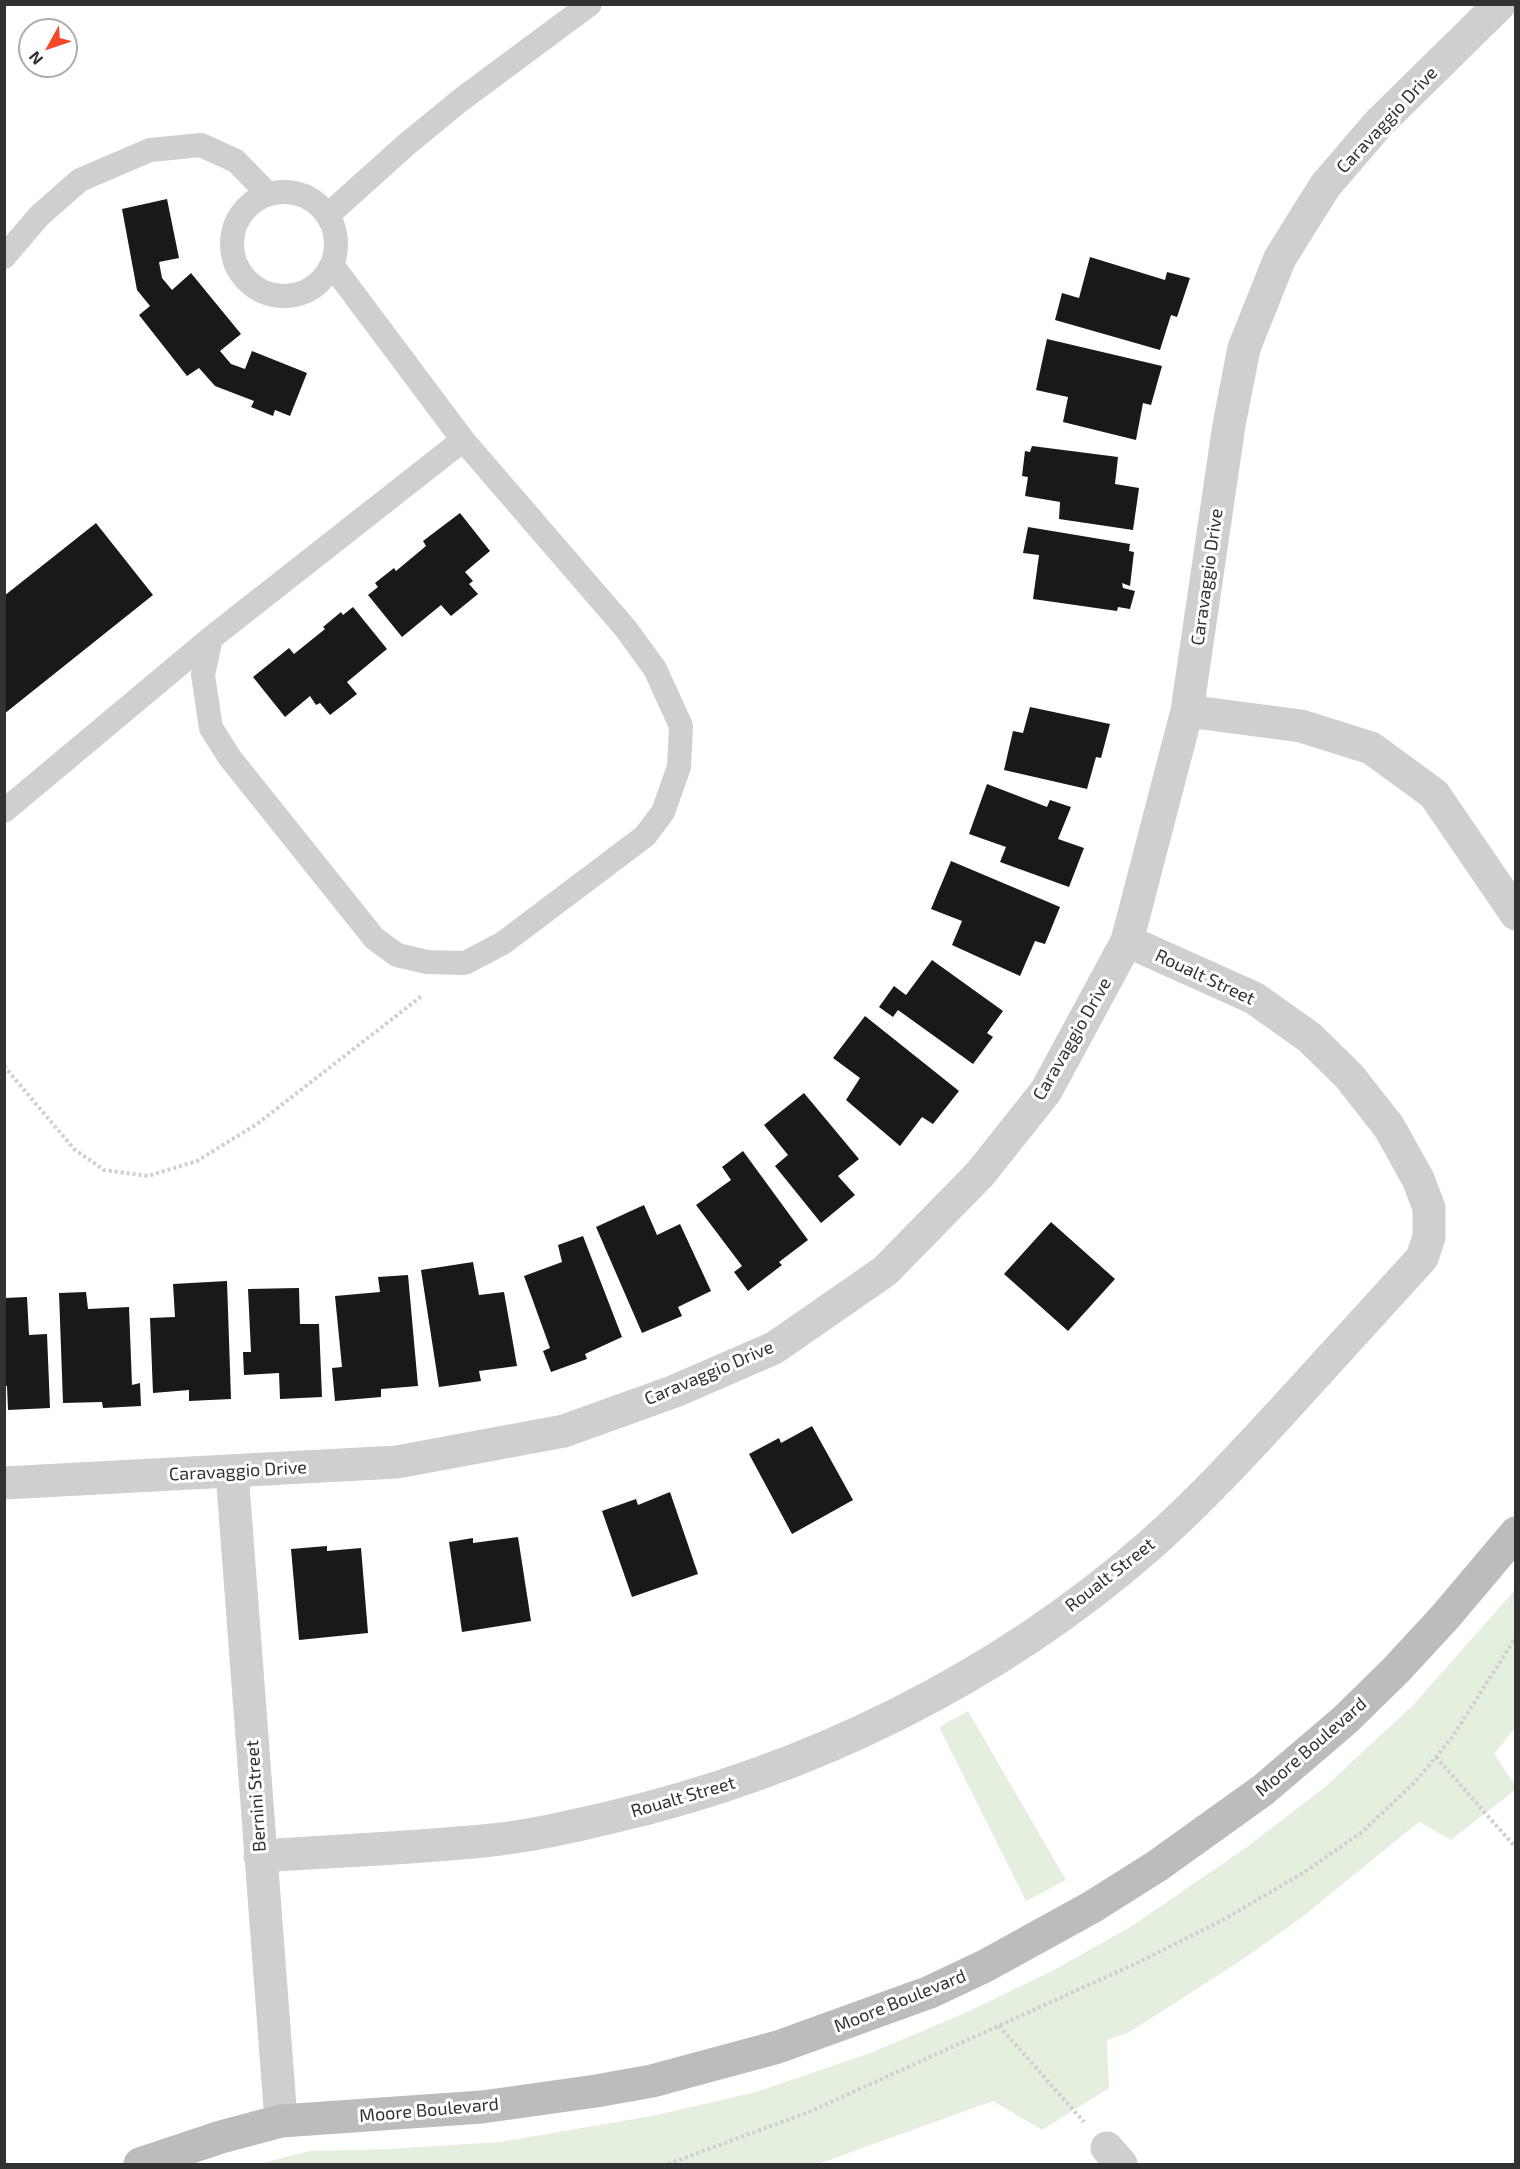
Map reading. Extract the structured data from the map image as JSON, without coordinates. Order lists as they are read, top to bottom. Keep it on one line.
{"streets":{"street":["Caravaggio Drive","Roualt Street","Moore Boulevard","Bernini Street"]},"crossings":[["Caravaggio Drive","Roualt Street"],["Caravaggio Drive","Bernini Street"],["Roualt Street","Bernini Street"],["Moore Boulevard","Bernini Street"]],"north":"bottom left"}
